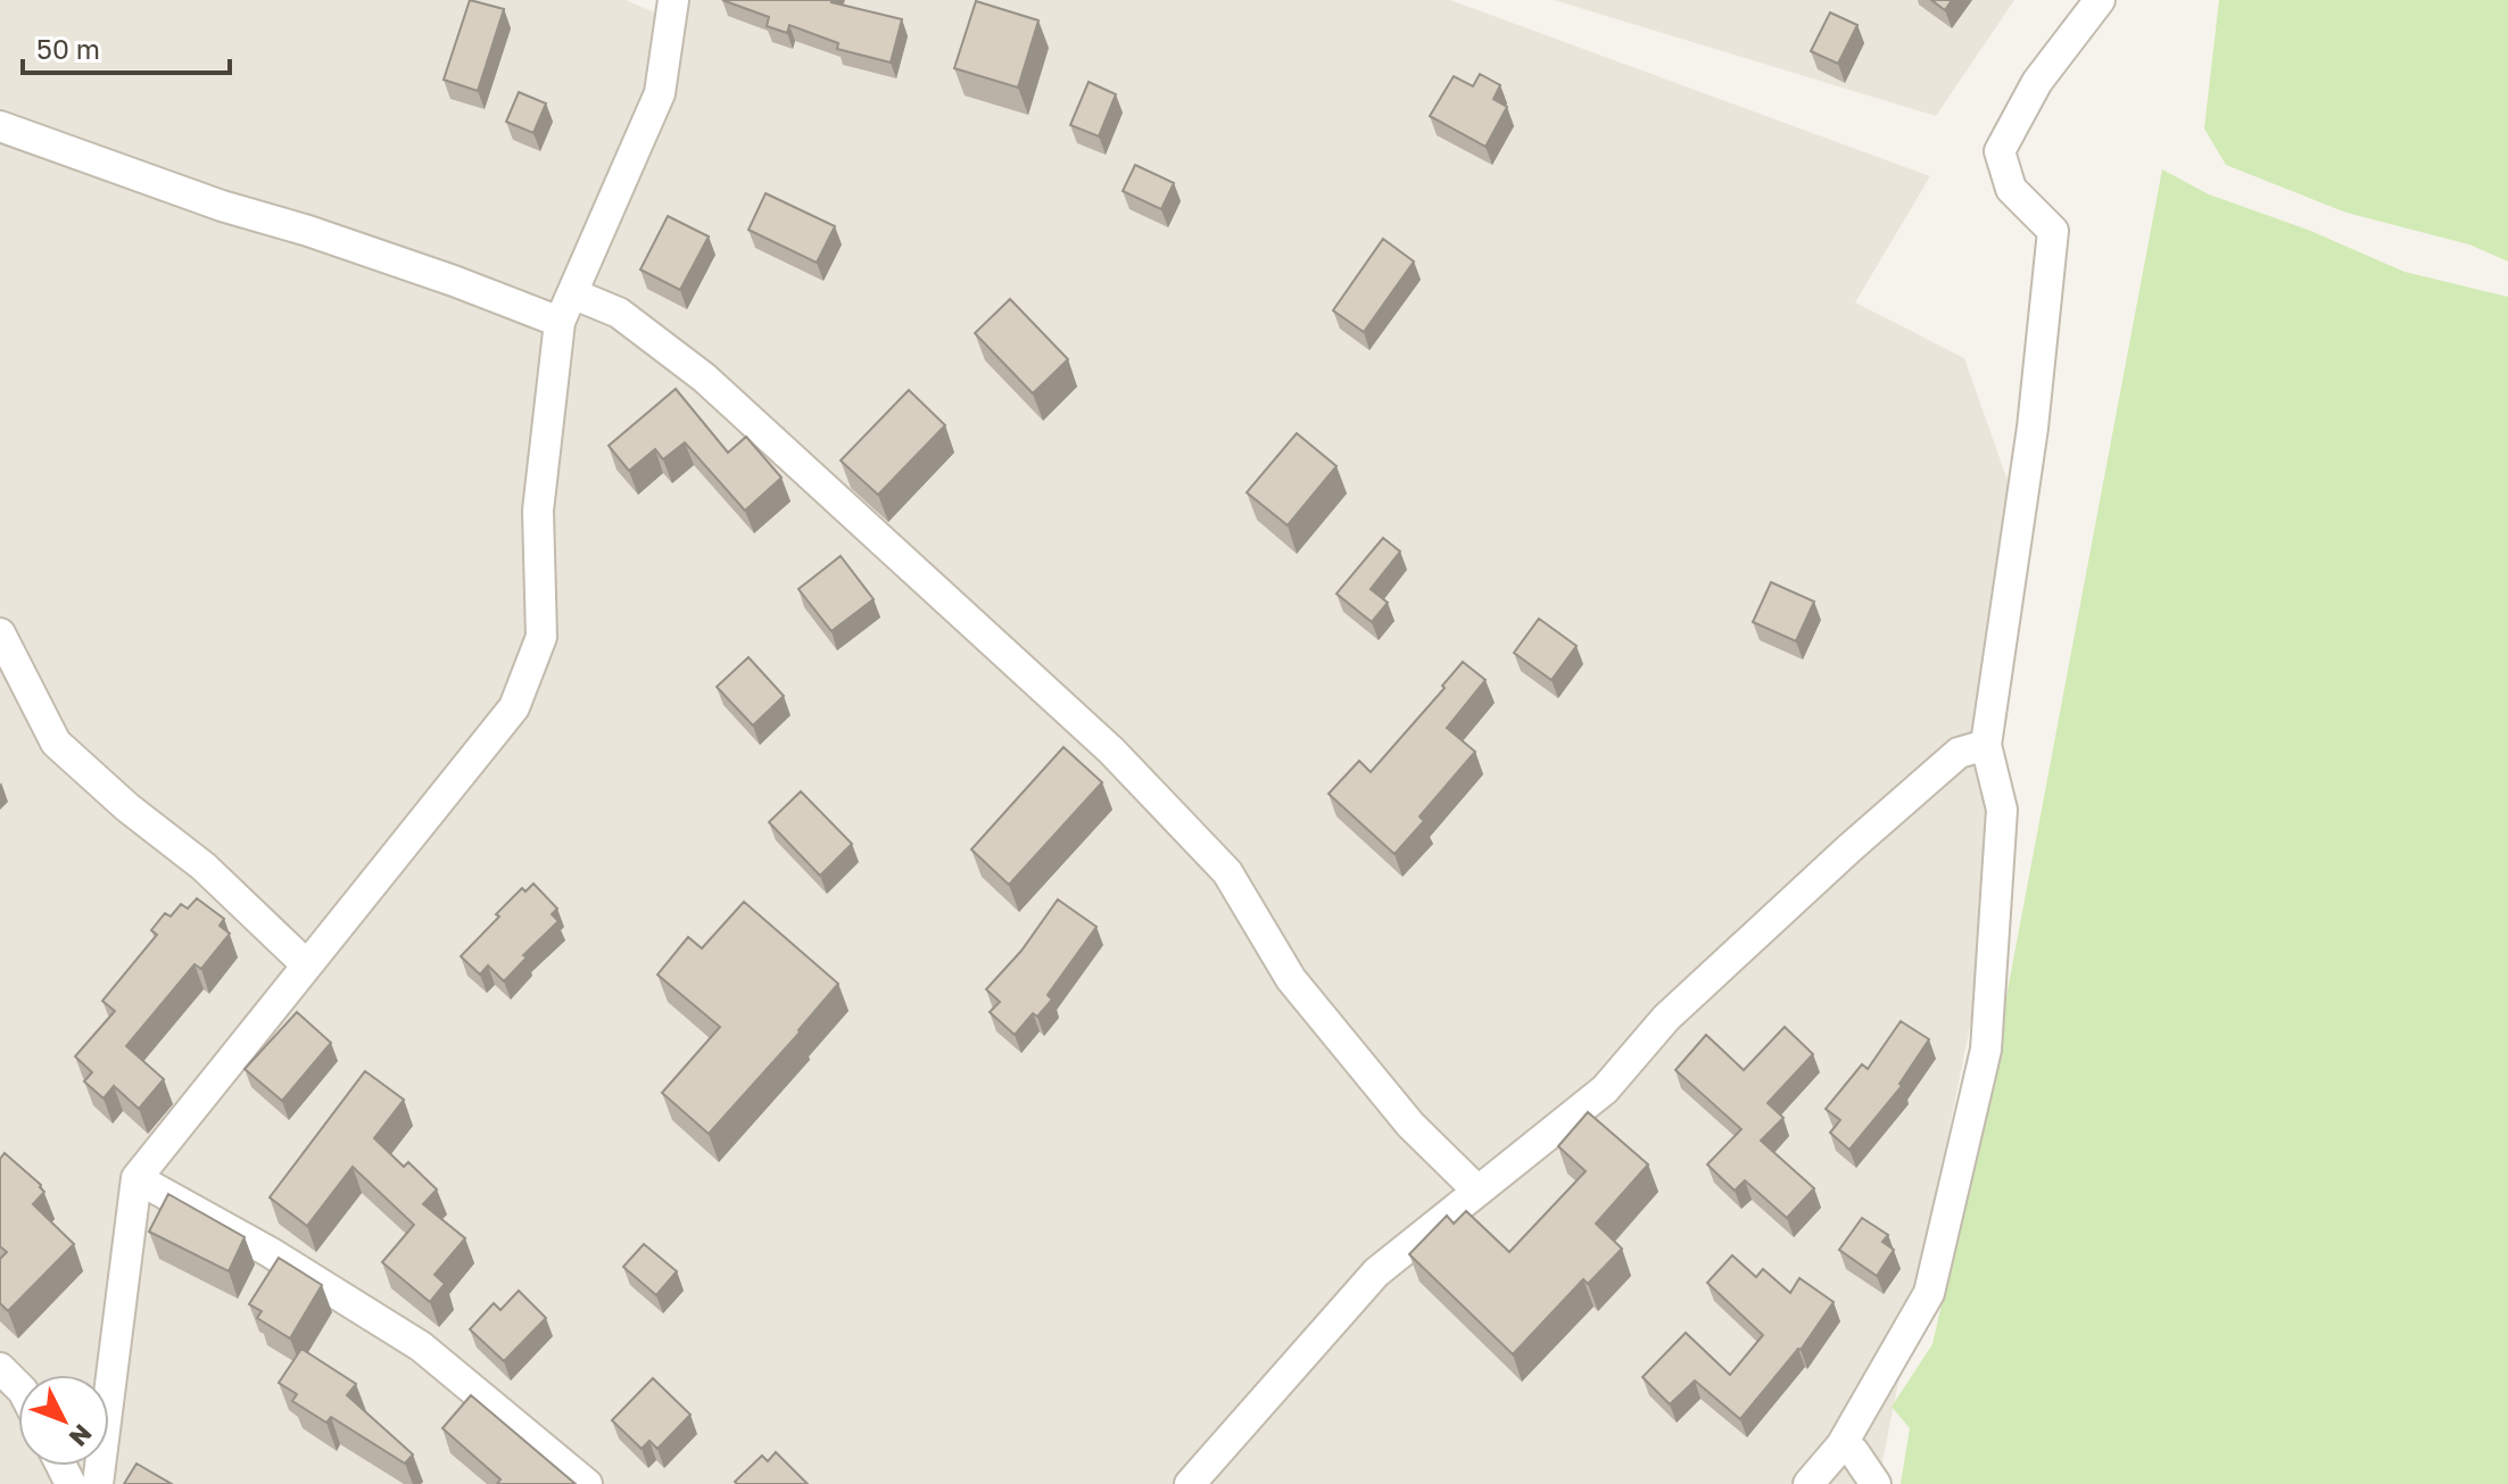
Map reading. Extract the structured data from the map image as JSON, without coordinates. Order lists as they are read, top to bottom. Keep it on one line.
{"scale_bar":"50 m","north":"bottom right"}
